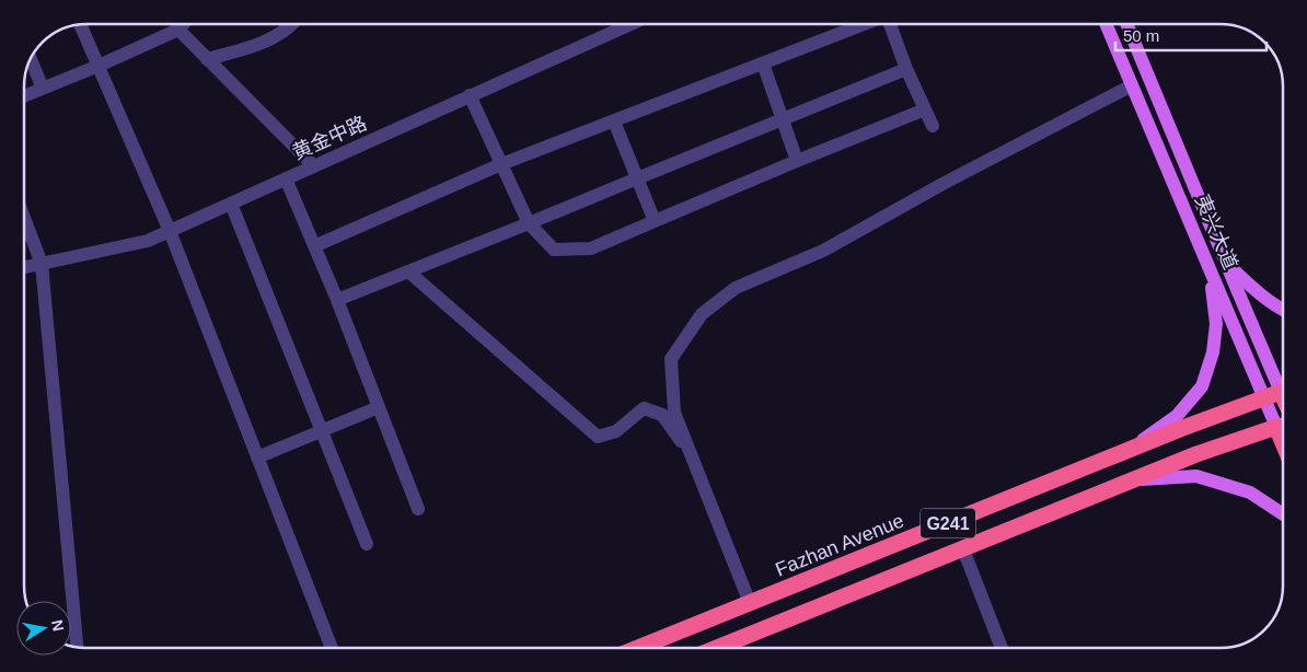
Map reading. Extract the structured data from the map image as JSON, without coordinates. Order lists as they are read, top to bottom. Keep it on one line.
{"streets":{"highway":["夷兴大道","G241","Fazhan Avenue"],"street":["黄金中路"]},"crossings":[["夷兴大道","G241"],["夷兴大道","Fazhan Avenue"]],"scale_bar":"50 m","north":"right"}
